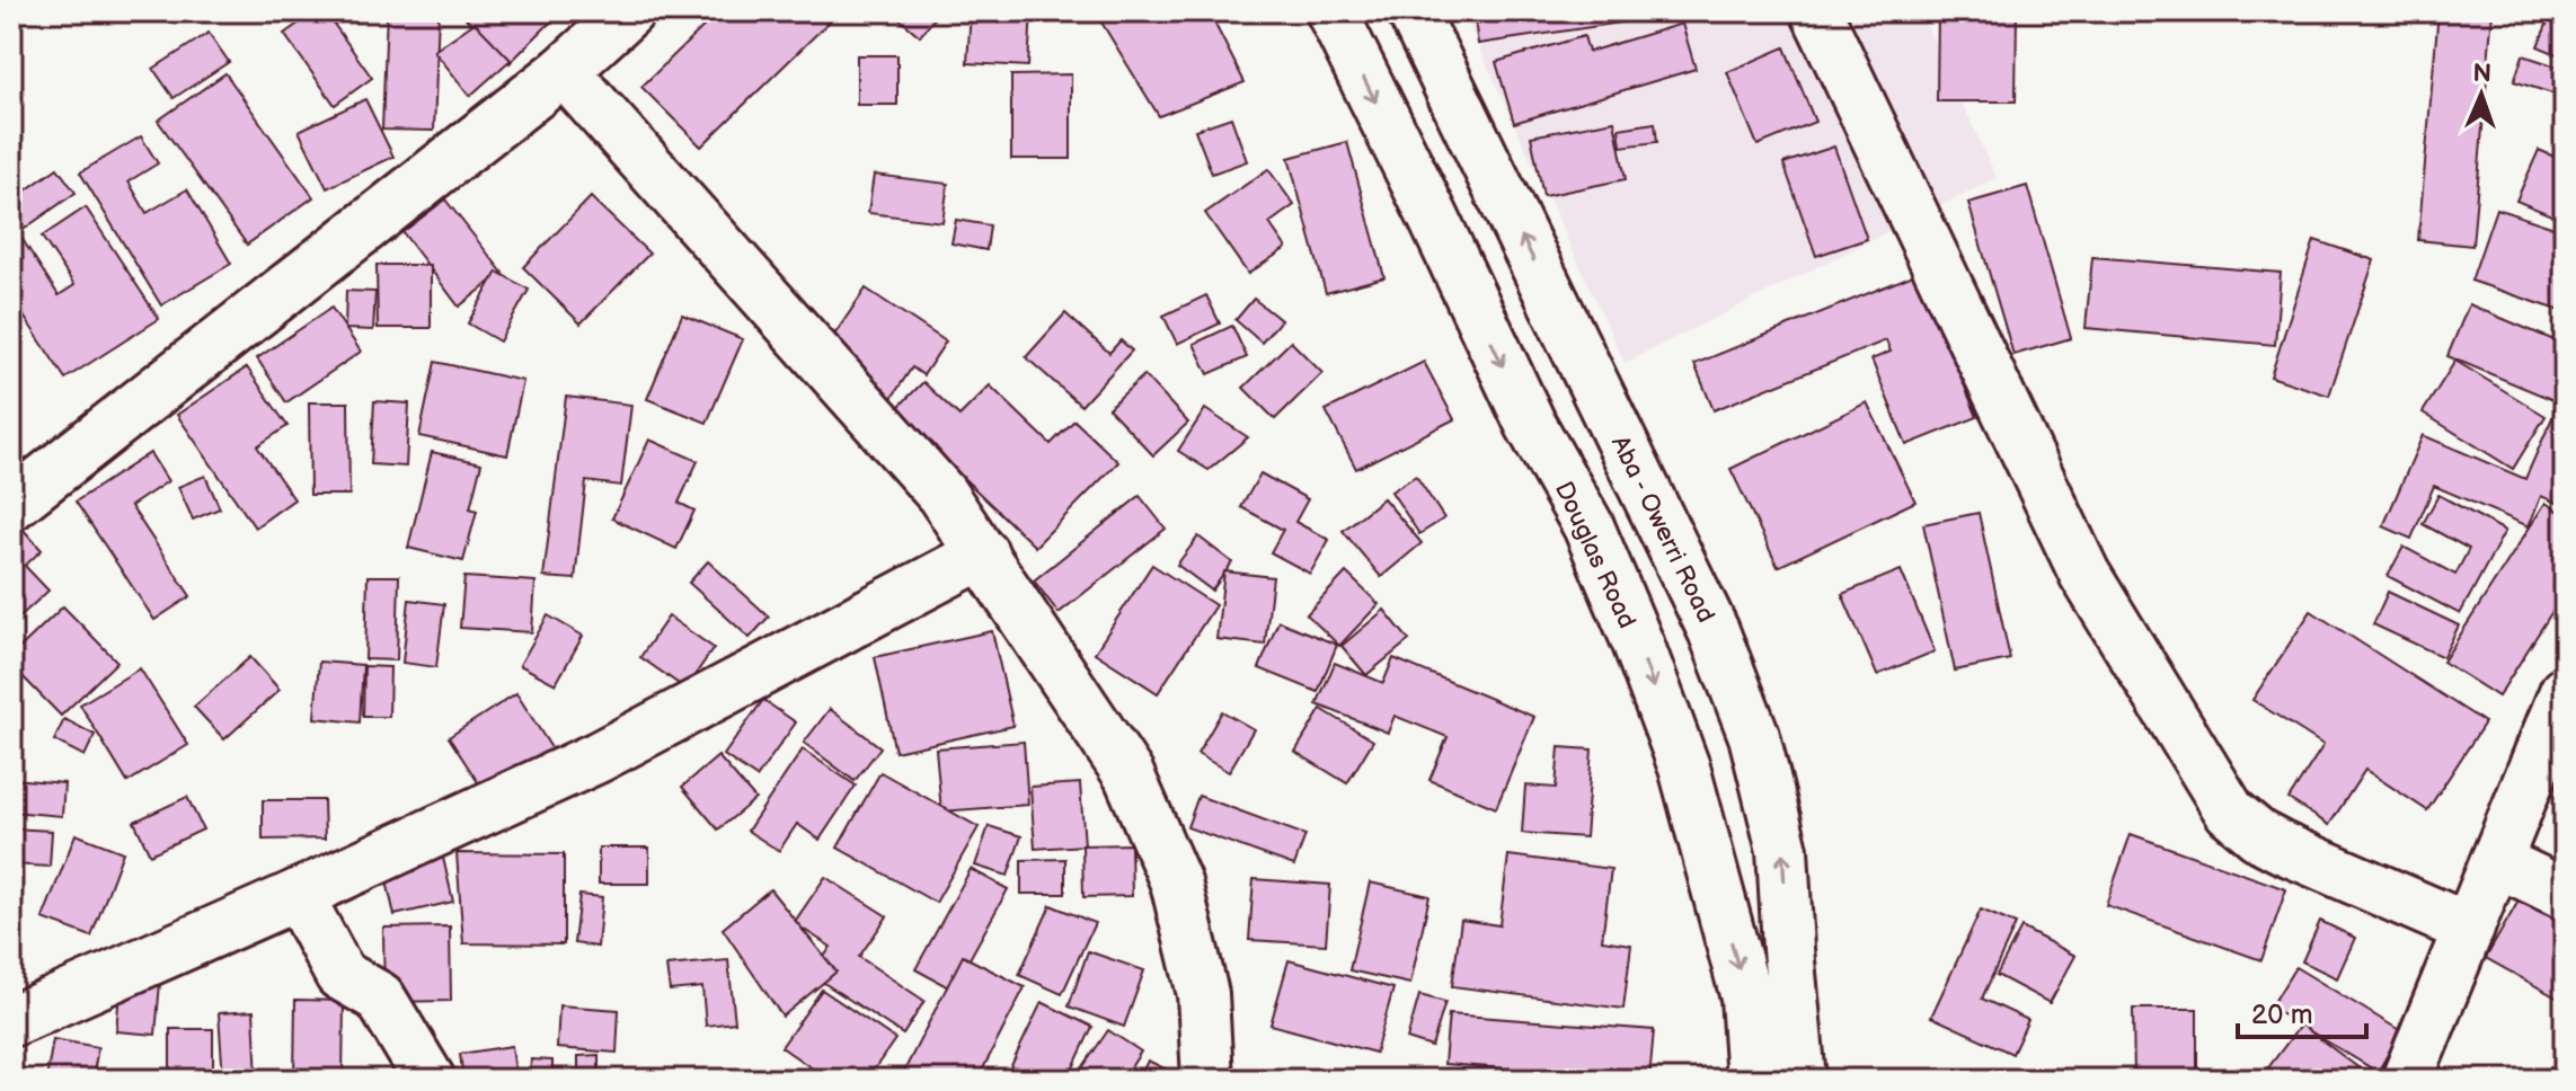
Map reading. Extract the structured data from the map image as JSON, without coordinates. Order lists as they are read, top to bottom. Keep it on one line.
{"streets":{"main road":["Aba - Owerri Road","Douglas Road"]},"scale_bar":"20 m","north":"top"}
